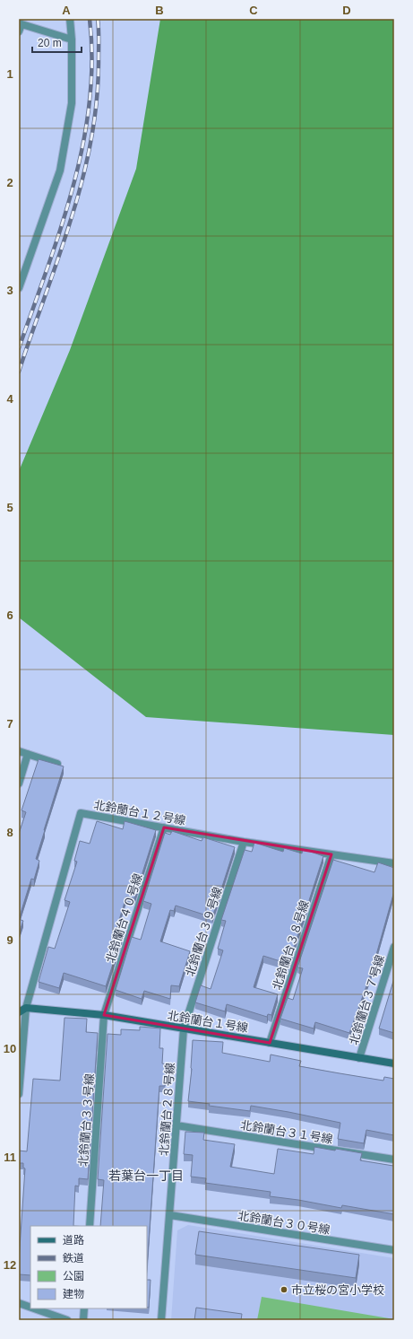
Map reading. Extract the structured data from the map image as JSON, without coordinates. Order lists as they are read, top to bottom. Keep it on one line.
{"streets":{"street":["北鈴蘭台１２号線","北鈴蘭台４０号線","北鈴蘭台３９号線","北鈴蘭台３８号線","北鈴蘭台３７号線","北鈴蘭台１号線","北鈴蘭台２８号線","北鈴蘭台３３号線","北鈴蘭台３１号線","北鈴蘭台３０号線"]},"crossings":[["北鈴蘭台１２号線","北鈴蘭台４０号線"],["北鈴蘭台１２号線","北鈴蘭台３９号線"],["北鈴蘭台１２号線","北鈴蘭台３８号線"],["北鈴蘭台１２号線","北鈴蘭台１号線"],["北鈴蘭台４０号線","北鈴蘭台１号線"],["北鈴蘭台４０号線","北鈴蘭台３３号線"],["北鈴蘭台３９号線","北鈴蘭台１号線"],["北鈴蘭台３９号線","北鈴蘭台２８号線"],["北鈴蘭台３８号線","北鈴蘭台１号線"],["北鈴蘭台３７号線","北鈴蘭台１号線"],["北鈴蘭台１号線","北鈴蘭台２８号線"],["北鈴蘭台１号線","北鈴蘭台３３号線"],["北鈴蘭台２８号線","北鈴蘭台３１号線"],["北鈴蘭台２８号線","北鈴蘭台３０号線"]],"districts":["若葉台一丁目"],"places":["市立桜の宮小学校"],"legend":["道路","鉄道","公園","建物"],"scale_bar":"20 m","grid":{"columns":["A","B","C","D"],"rows":["1","2","3","4","5","6","7","8","9","10","11","12"]}}
